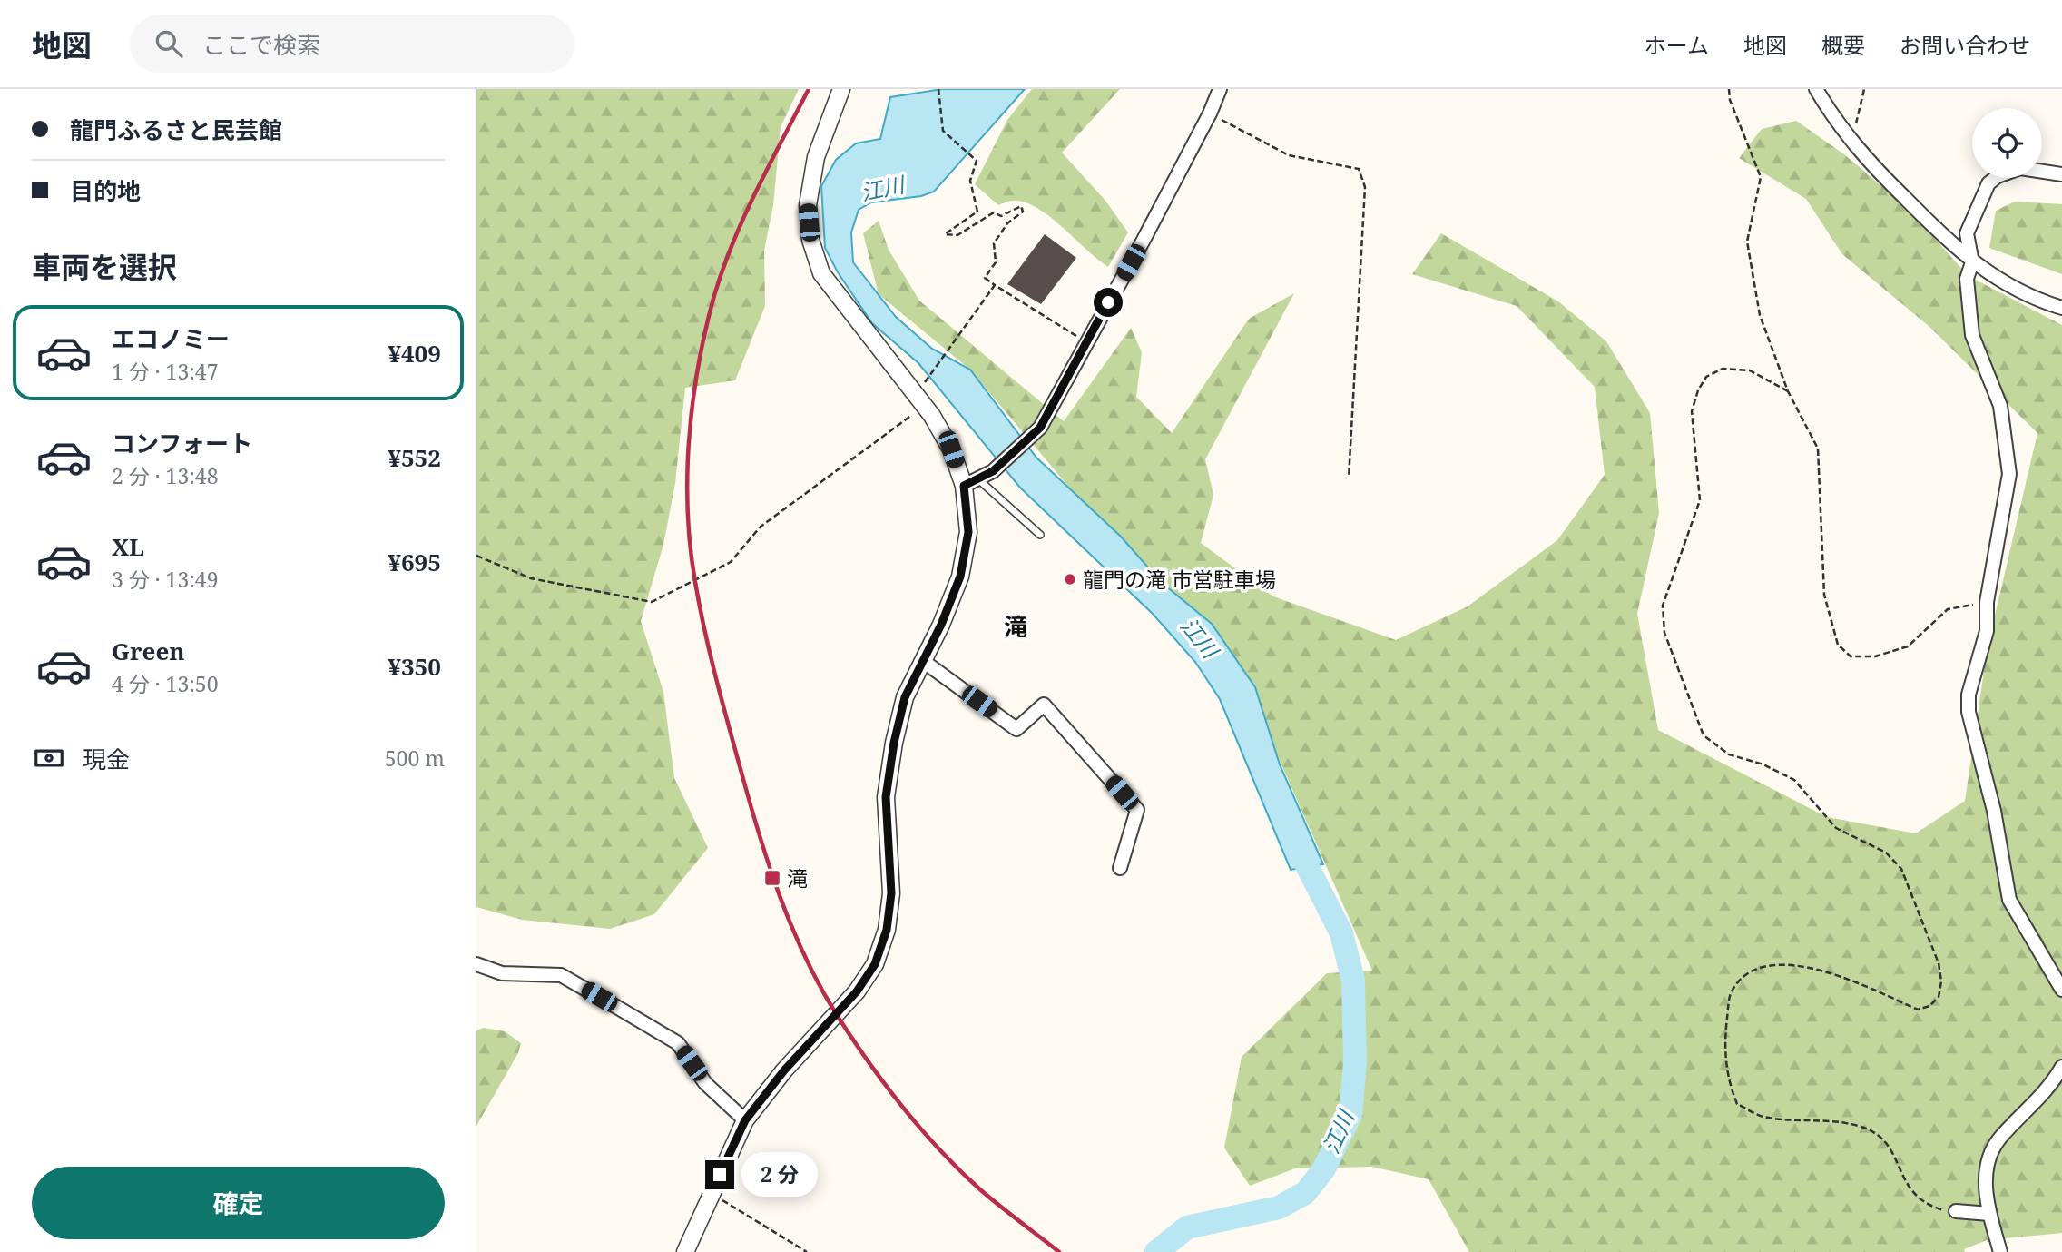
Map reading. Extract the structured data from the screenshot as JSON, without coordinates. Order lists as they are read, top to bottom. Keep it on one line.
{"districts":["滝"],"water":["江川"],"places":{"other":["龍門の滝 市営駐車場"],"transit":["滝"]},"page":{"header":"地図","search":"ここで検索","nav":["ホーム","地図","概要","お問い合わせ"],"banner":["龍門ふるさと民芸館","目的地"],"heading":"車両を選択","list":[{"name":"エコノミー","note":"1 分 · 13:47","value":"¥409"},{"name":"コンフォート","note":"2 分 · 13:48","value":"¥552"},{"name":"XL","note":"3 分 · 13:49","value":"¥695"},{"name":"Green","note":"4 分 · 13:50","value":"¥350"}],"pay":["現金","500 m"],"bubble":"2 分","buttons":"確定"}}
